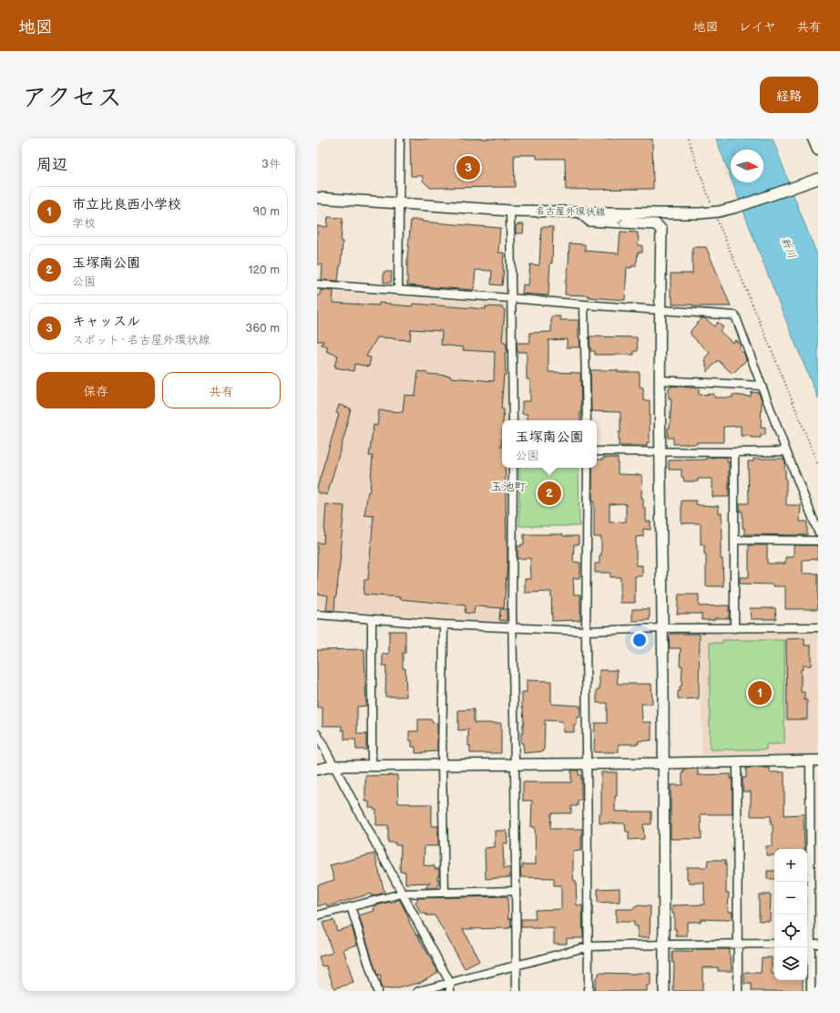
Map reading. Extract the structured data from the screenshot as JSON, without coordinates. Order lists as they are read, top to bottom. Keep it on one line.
{"streets":{"street":["名古屋外環状線"]},"districts":["玉池町"],"water":["新川"],"north":"right","page":{"header":"地図","nav":["地図","レイヤ","共有"],"title":"アクセス","buttons":["経路",["保存","共有"]],"heading":["周辺","3件"],"pins":["3","2","1"],"list":[{"mark":"1","name":"市立比良西小学校","note":"学校","value":"90 m"},{"mark":"2","name":"玉塚南公園","note":"公園","value":"120 m"},{"mark":"3","name":"キャッスル","note":"スポット · 名古屋外環状線","value":"360 m"}],"popup":["玉塚南公園","公園"],"map_buttons":["+","−"]}}
